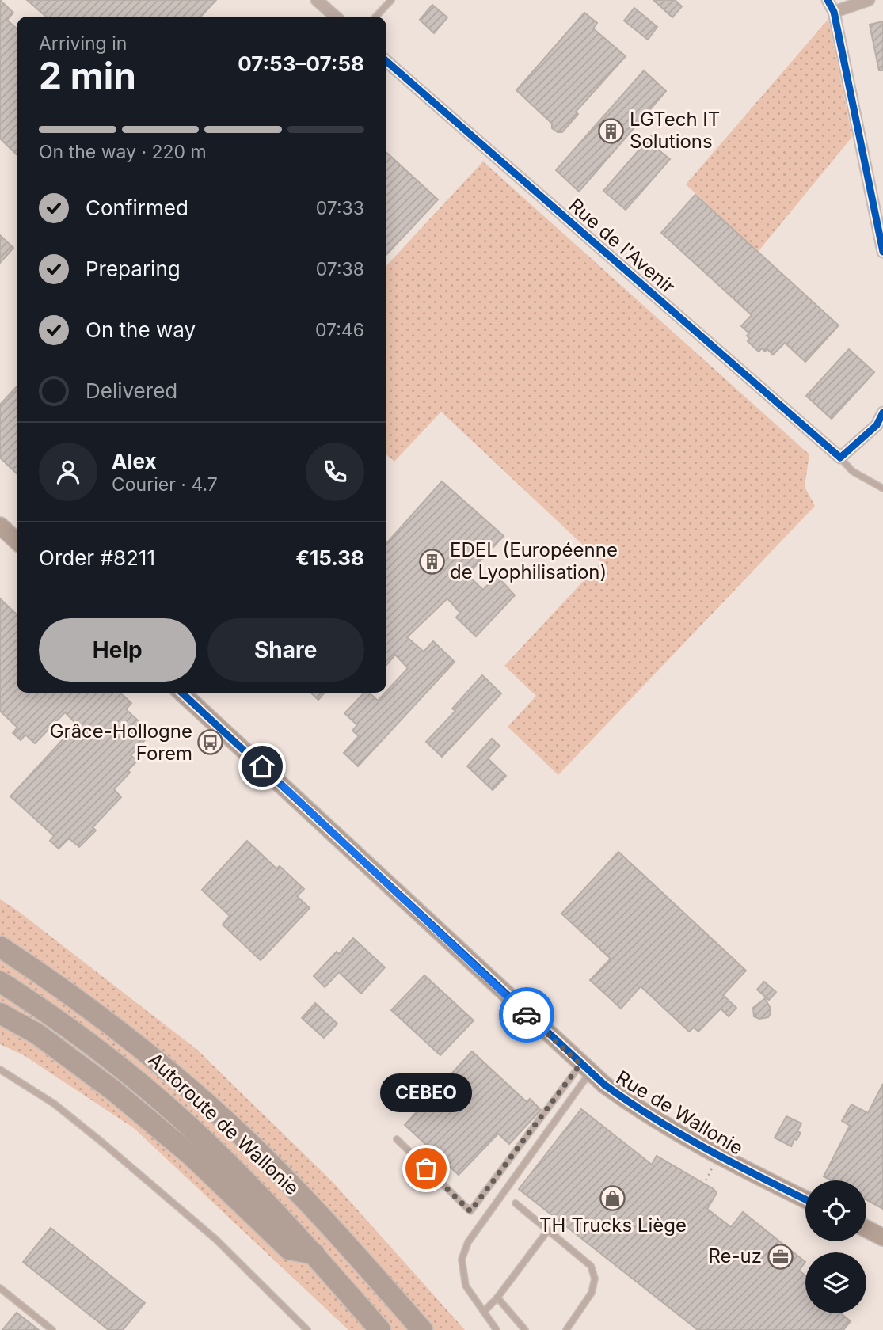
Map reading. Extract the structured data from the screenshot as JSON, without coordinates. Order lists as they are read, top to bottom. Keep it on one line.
{"streets":{"highway":["Autoroute de Wallonie"],"street":["Rue de l'Avenir","Rue de Wallonie"]},"places":{"building":["LGTech IT Solutions","EDEL (Européenne de Lyophilisation)"],"bus stop":["Grâce-Hollogne Forem"],"other":["CEBEO"],"shop":["TH Trucks Liège"],"office":["Re-uz"]},"page":{"heading":["2 min","Arriving in","07:53–07:58"],"panel":["Alex","Courier · 4.7","Order #8211","€15.38"],"bar":"On the way · 220 m","list":[["Confirmed","07:33"],["Preparing","07:38"],["On the way","07:46"],"Delivered"],"buttons":["Help","Share"],"bubble":"CEBEO"}}
